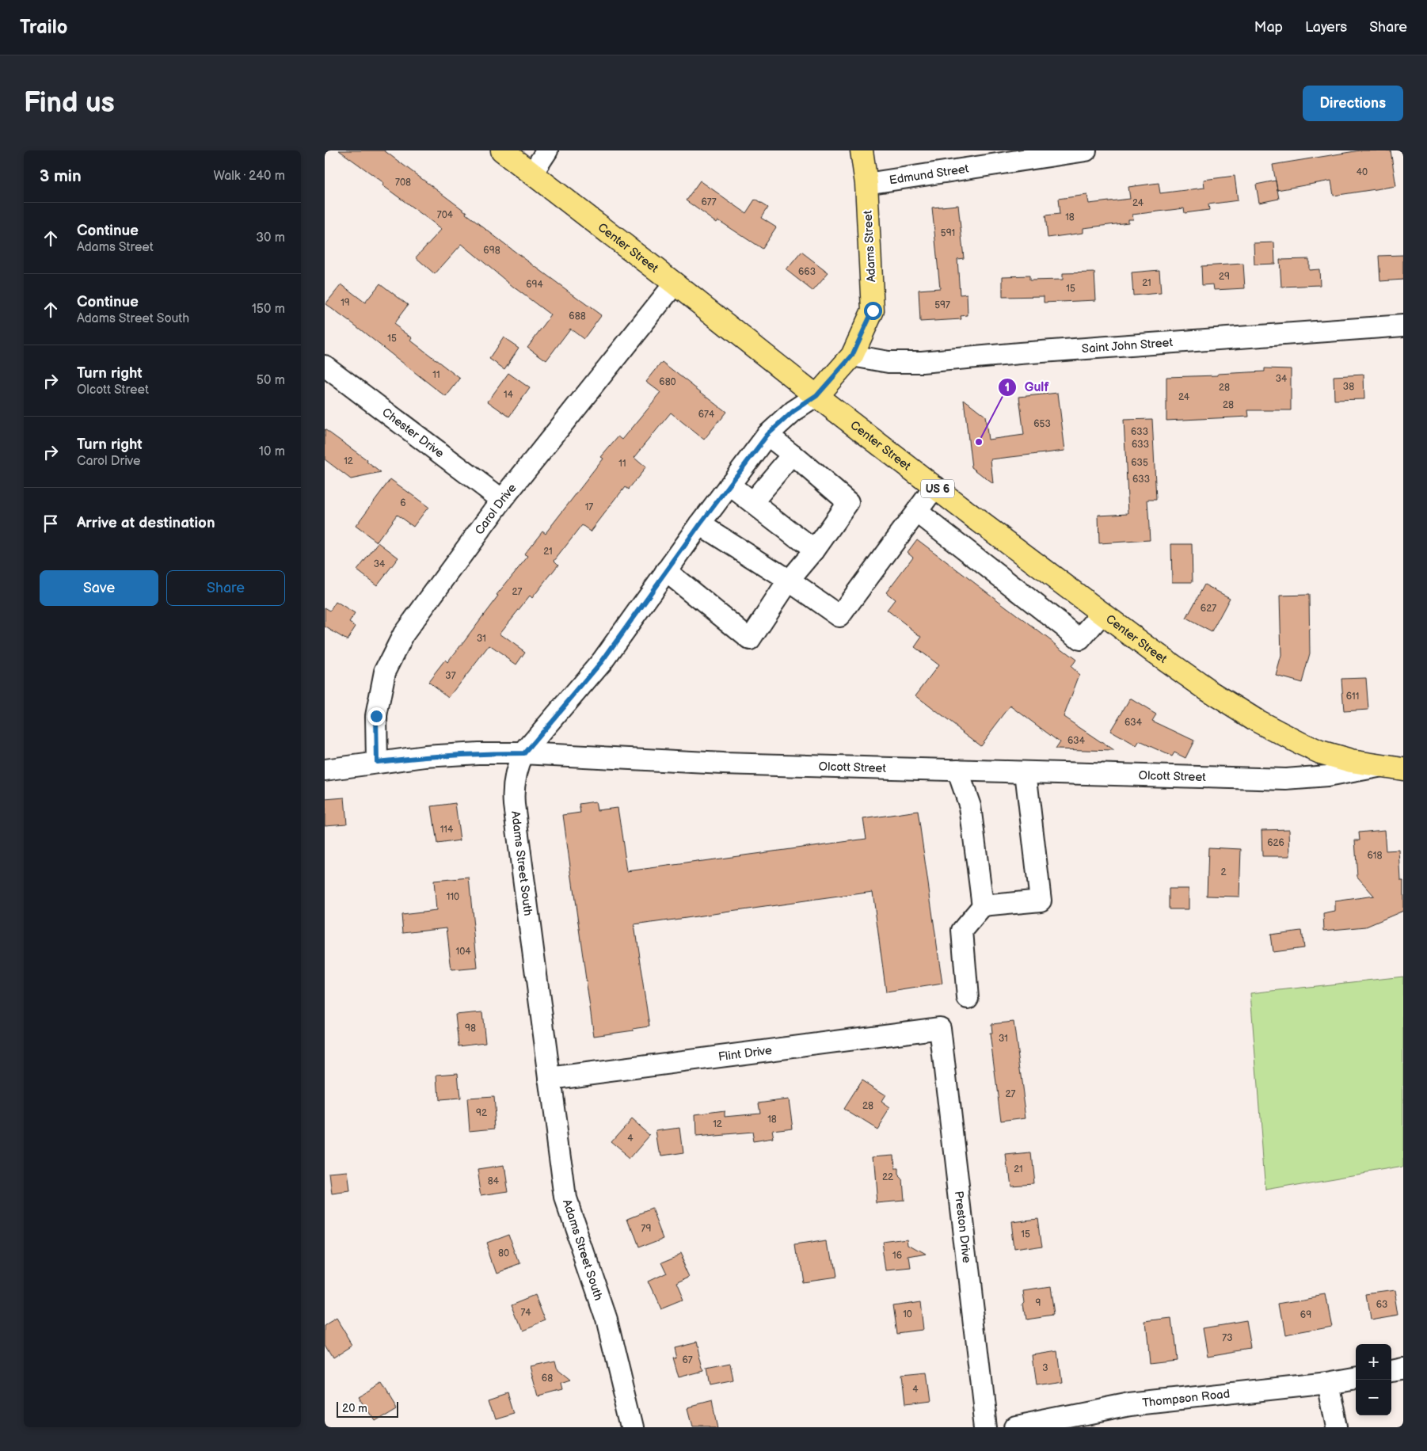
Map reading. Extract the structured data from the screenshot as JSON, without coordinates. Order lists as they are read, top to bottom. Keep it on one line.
{"streets":{"main road":["Adams Street","Center Street","US 6"],"street":["Edmund Street","Saint John Street","Chester Drive","Carol Drive","Olcott Street","Adams Street South","Flint Drive","Preston Drive","Thompson Road"]},"crossings":[["Edmund Street","Adams Street"],["Adams Street","Center Street"],["Adams Street","Saint John Street"],["Adams Street","Adams Street South"],["Center Street","Carol Drive"],["Center Street","Olcott Street"],["Center Street","Adams Street South"],["Chester Drive","Carol Drive"],["Carol Drive","Olcott Street"],["Olcott Street","Adams Street South"],["Adams Street South","Flint Drive"],["Flint Drive","Preston Drive"]],"places":["Gulf"],"house_numbers":["40","708","677","24","704","18","591","698","663","29","21","694","15","19","597","688","15","11","34","680","38","28","14","24","28","674","653","633","633","12","635","11","633","6","17","21","34","27","627","31","37","611","634","634","114","626","618","2","110","104","98","31","27","28","92","18","12","4","21","22","84","79","15","80","16","9","63","74","10","69","73","67","3","68","4"],"scale_bar":"20 m","page":{"header":"Trailo","nav":["Map","Layers","Share"],"buttons":["Directions",["Save","Share"]],"title":"Find us","heading":["3 min","Walk · 240 m"],"list":[["Continue","Adams Street","30 m"],["Continue","Adams Street South","150 m"],["Turn right","Olcott Street","50 m"],["Turn right","Carol Drive","10 m"],"Arrive at destination"],"map_buttons":["+","−"],"scale":"20 m"}}
